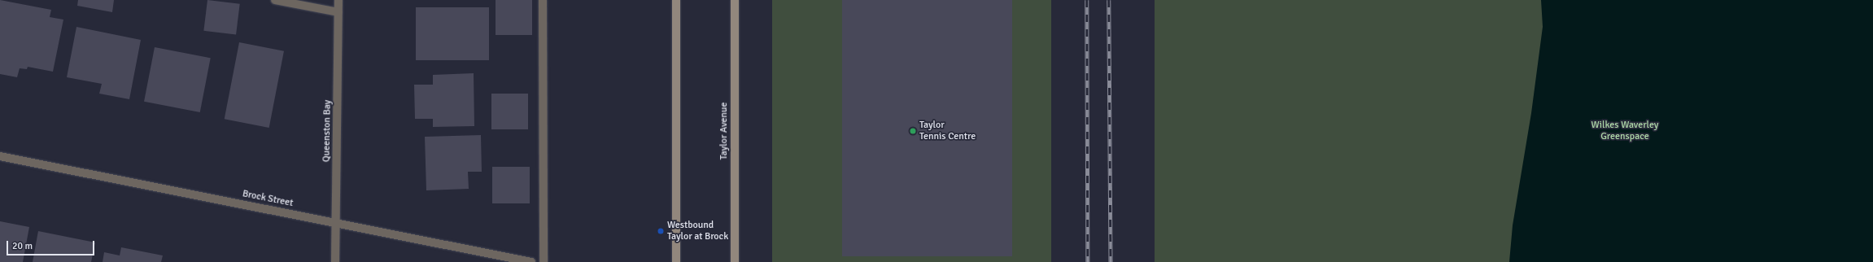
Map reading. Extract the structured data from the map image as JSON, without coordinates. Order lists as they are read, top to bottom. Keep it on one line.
{"streets":{"main road":["Taylor Avenue"],"street":["Queenston Bay","Brock Street"]},"crossings":[["Queenston Bay","Brock Street"]],"parks":["Wilkes Waverley Greenspace"],"places":["Taylor Tennis Centre","Westbound Taylor at Brock"],"scale_bar":"20 m"}
